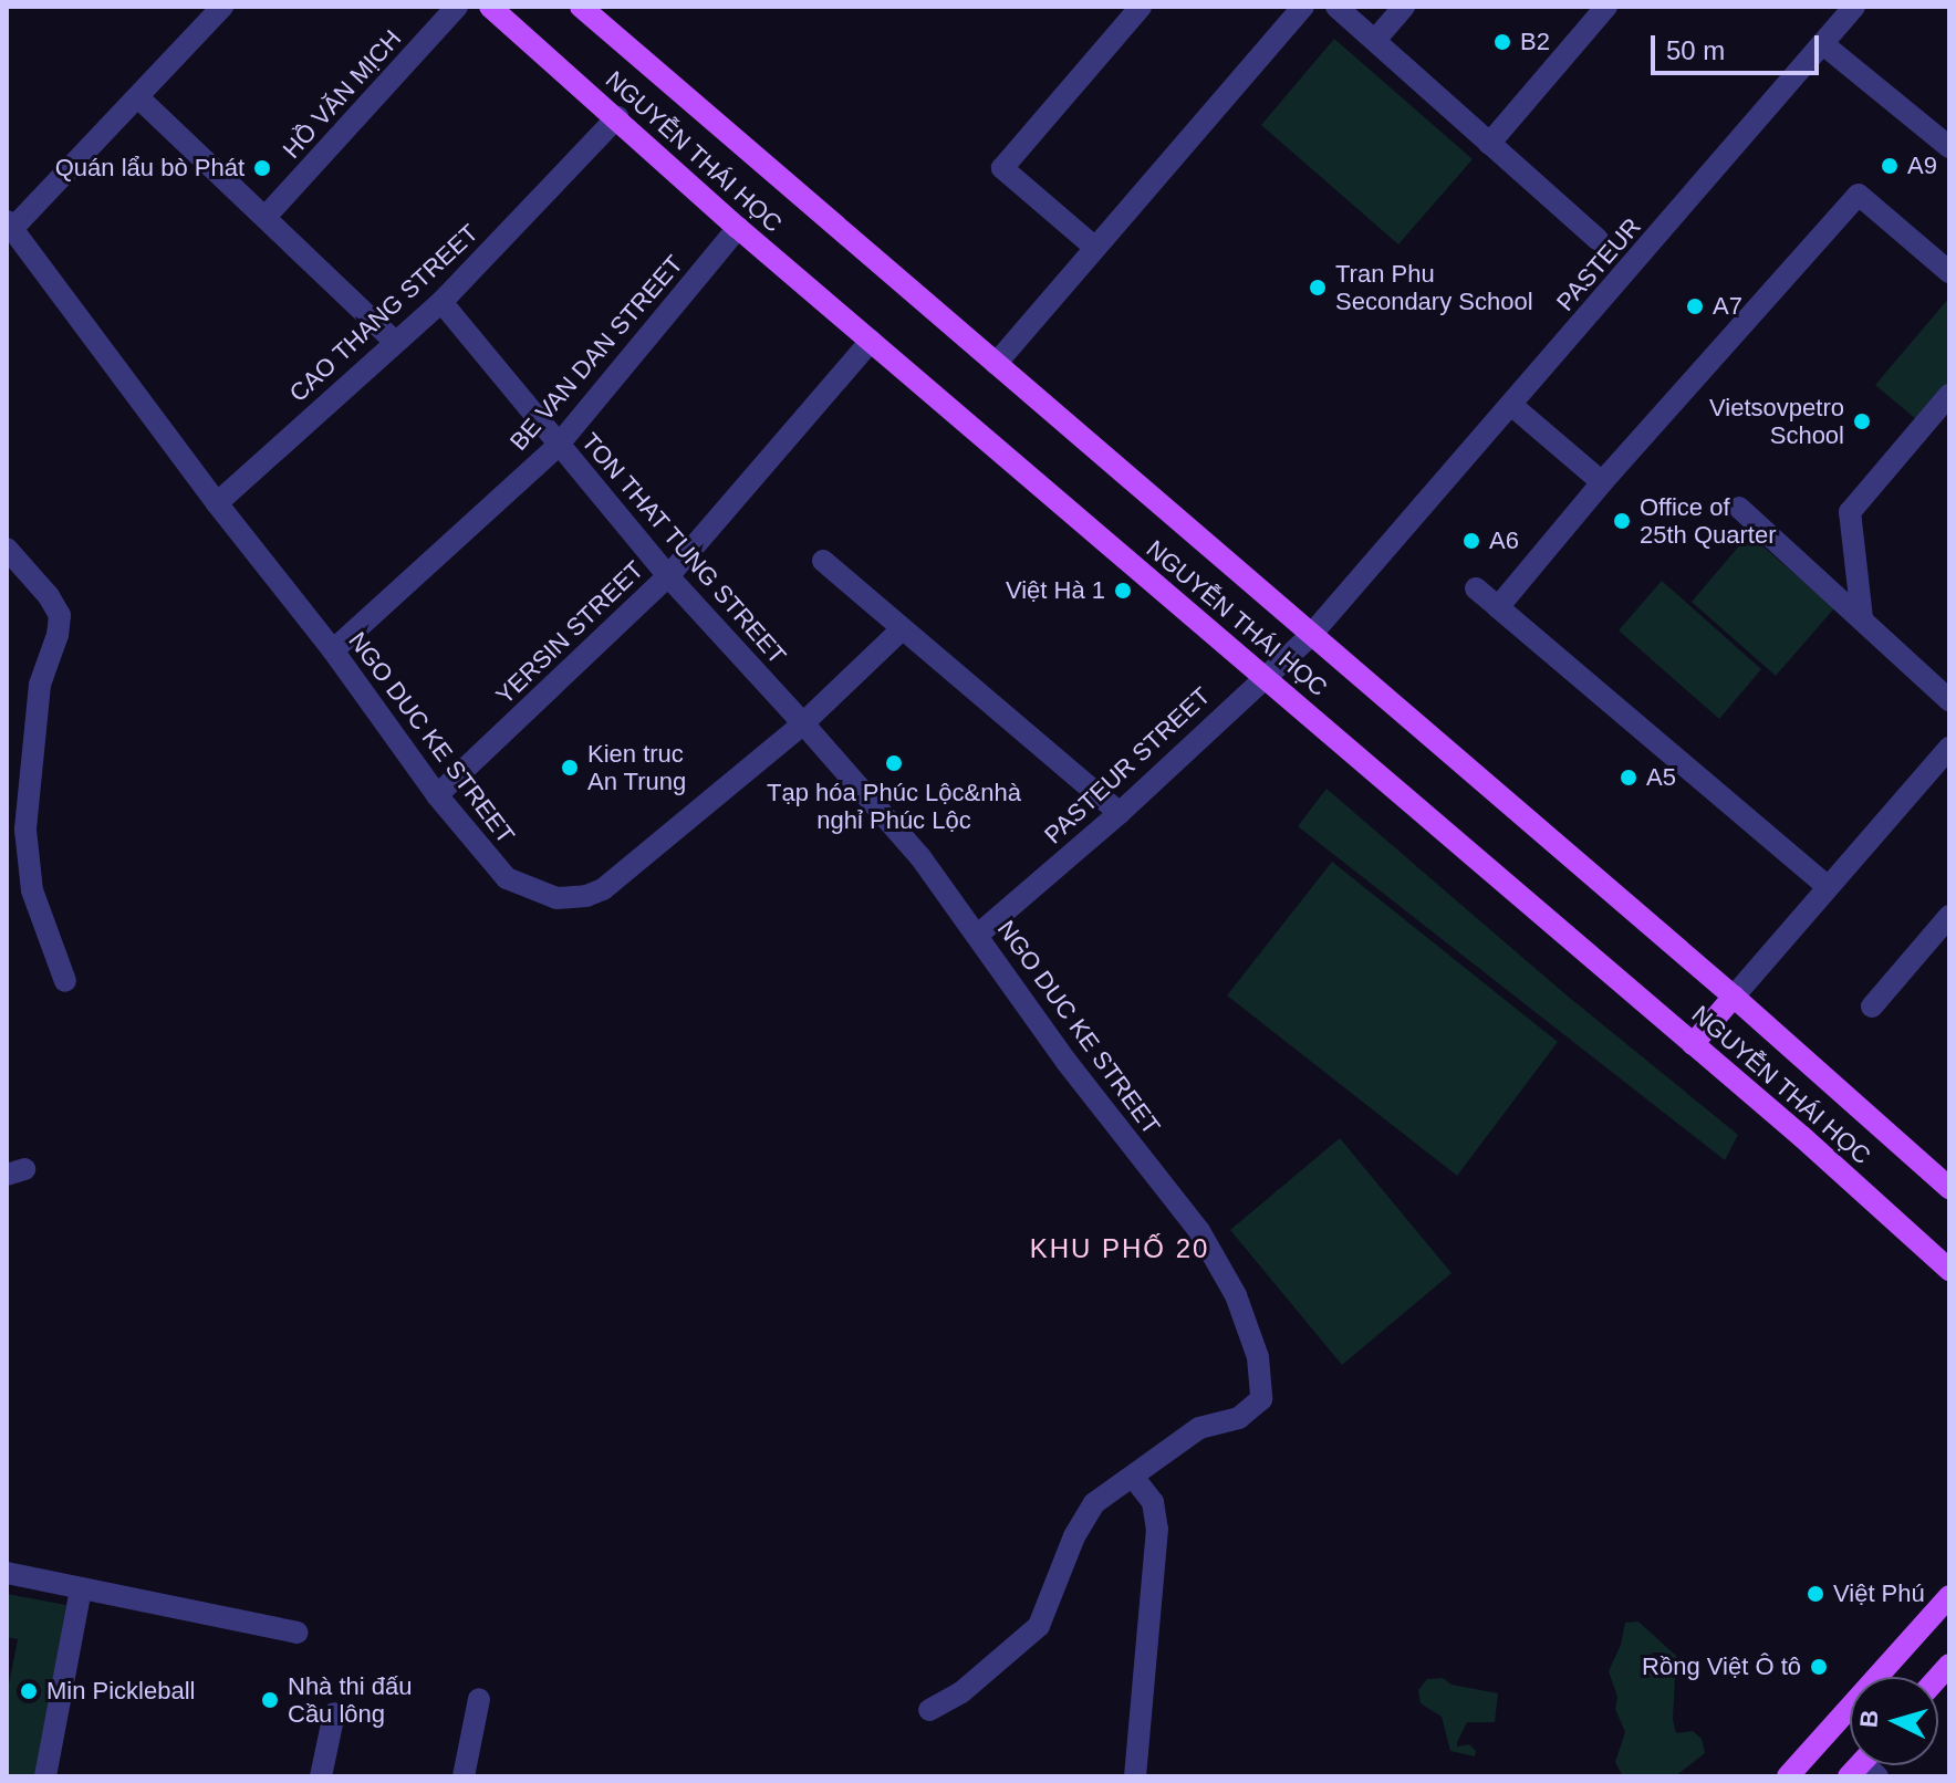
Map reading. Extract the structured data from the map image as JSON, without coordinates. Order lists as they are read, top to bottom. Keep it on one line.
{"streets":{"main road":["NGUYỄN THÁI HỌC"],"street":["HỒ VĂN MỊCH","PASTEUR","CAO THANG STREET","BE VAN DAN STREET","TON THAT TUNG STREET","YERSIN STREET","NGO DUC KE STREET","PASTEUR STREET"]},"crossings":[["NGUYỄN THÁI HỌC","PASTEUR"],["NGUYỄN THÁI HỌC","CAO THANG STREET"],["NGUYỄN THÁI HỌC","BE VAN DAN STREET"],["NGUYỄN THÁI HỌC","YERSIN STREET"],["NGUYỄN THÁI HỌC","PASTEUR STREET"],["PASTEUR","PASTEUR STREET"],["CAO THANG STREET","TON THAT TUNG STREET"],["CAO THANG STREET","NGO DUC KE STREET"],["BE VAN DAN STREET","TON THAT TUNG STREET"],["BE VAN DAN STREET","NGO DUC KE STREET"],["TON THAT TUNG STREET","YERSIN STREET"],["TON THAT TUNG STREET","NGO DUC KE STREET"],["YERSIN STREET","NGO DUC KE STREET"],["NGO DUC KE STREET","PASTEUR STREET"]],"districts":["KHU PHỐ 20"],"places":["B2","A9","Quán lẩu bò Phát","Tran Phu Secondary School","A7","Vietsovpetro School","Office of 25th Quarter","A6","Việt Hà 1","Tạp hóa Phúc Lộc&nhà nghỉ Phúc Lộc","Kien truc An Trung","A5","Việt Phú","Rồng Việt Ô tô","Min Pickleball","Nhà thi đấu Cầu lông"],"scale_bar":"50 m","north":"left"}
